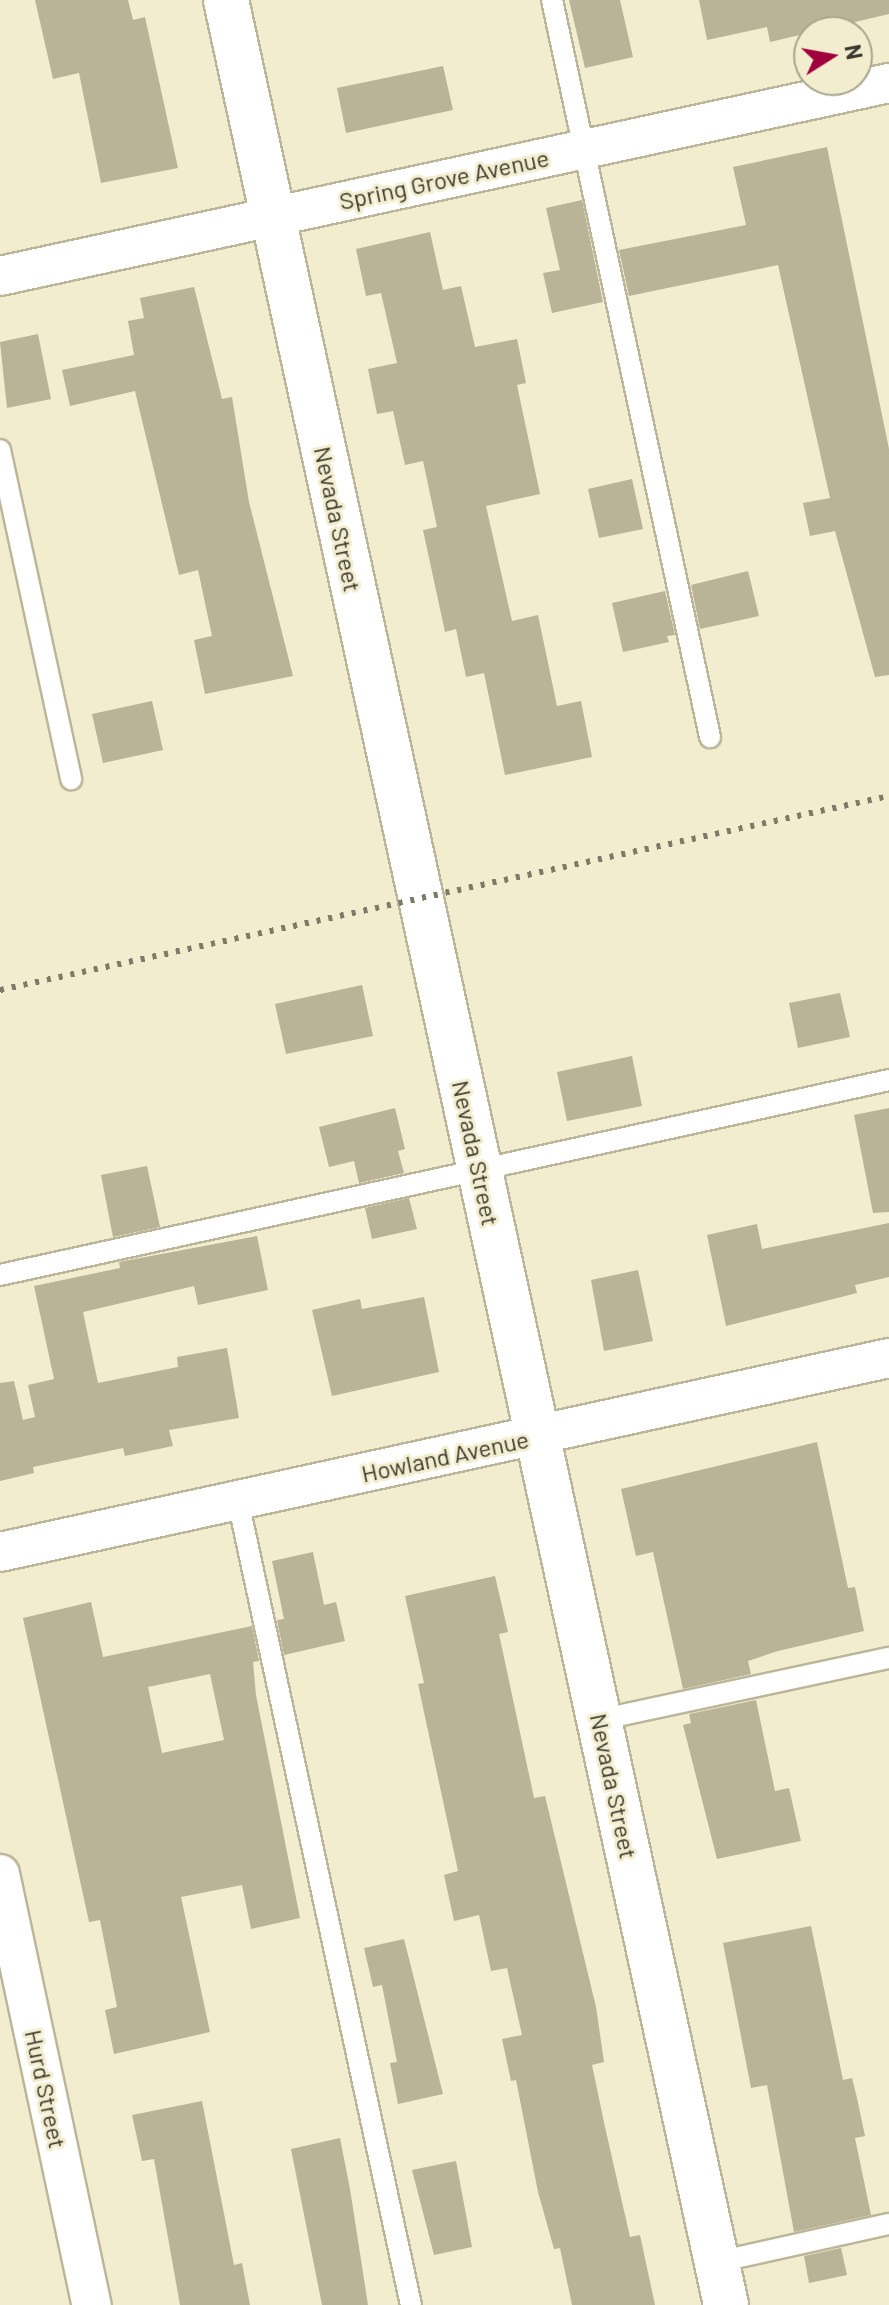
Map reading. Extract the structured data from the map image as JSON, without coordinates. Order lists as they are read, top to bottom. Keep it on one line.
{"streets":{"street":["Spring Grove Avenue","Nevada Street","Howland Avenue","Hurd Street"]},"crossings":[["Spring Grove Avenue","Nevada Street"],["Nevada Street","Howland Avenue"]],"north":"right"}
